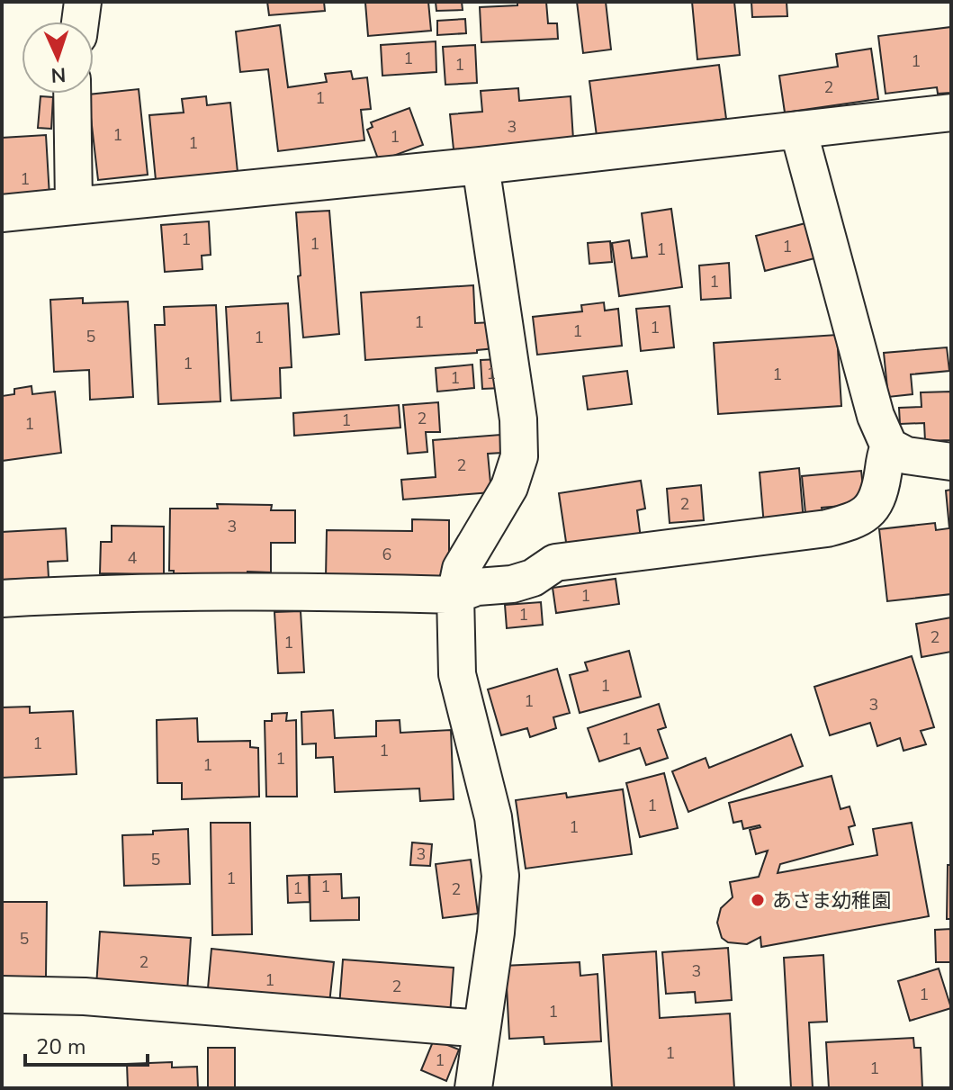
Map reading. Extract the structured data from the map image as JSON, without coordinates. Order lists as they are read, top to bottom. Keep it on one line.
{"places":["あさま幼稚園"],"house_numbers":["1","1","1","2","1","3","1","1","1","1","1","1","1","1","1","1","1","1","5","1","1","1","1","1","2","1","1","2","2","3","6","4","1","1","2","1","1","1","3","1","1","1","1","1","1","1","3","5","1","1","1","2","5","2","3","1","2","1","1","1","1","1"],"scale_bar":"20 m","north":"bottom"}
